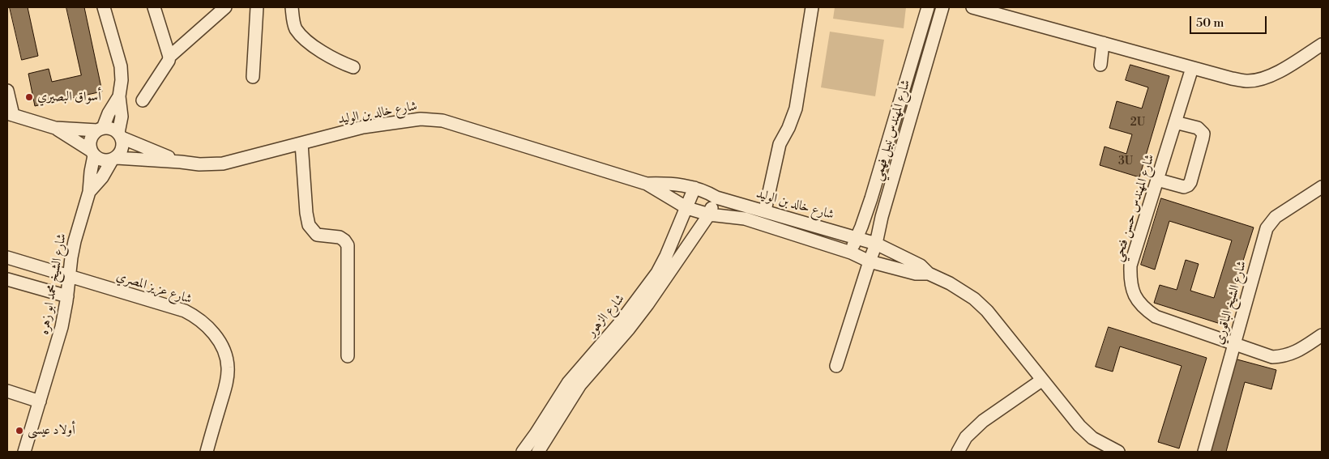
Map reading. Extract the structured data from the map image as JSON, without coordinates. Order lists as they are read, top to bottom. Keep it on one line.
{"streets":{"street":["شارع خالد بن الوليد","شارع المهندس نبيل فهمي","شارع المهندس حسن فتحي","شارع الشيخ محمد ابو زهره","شارع عزيز المصري","شارع الشيخ الباقوري","شارع الزهور"]},"crossings":[["شارع خالد بن الوليد","شارع المهندس نبيل فهمي"],["شارع خالد بن الوليد","شارع الشيخ محمد ابو زهره"],["شارع خالد بن الوليد","شارع الزهور"],["شارع المهندس حسن فتحي","شارع الشيخ الباقوري"],["شارع الشيخ محمد ابو زهره","شارع عزيز المصري"]],"places":["أسواق البصيري","أولاد عيسى"],"house_numbers":["2U","3U"],"scale_bar":"50 m"}
